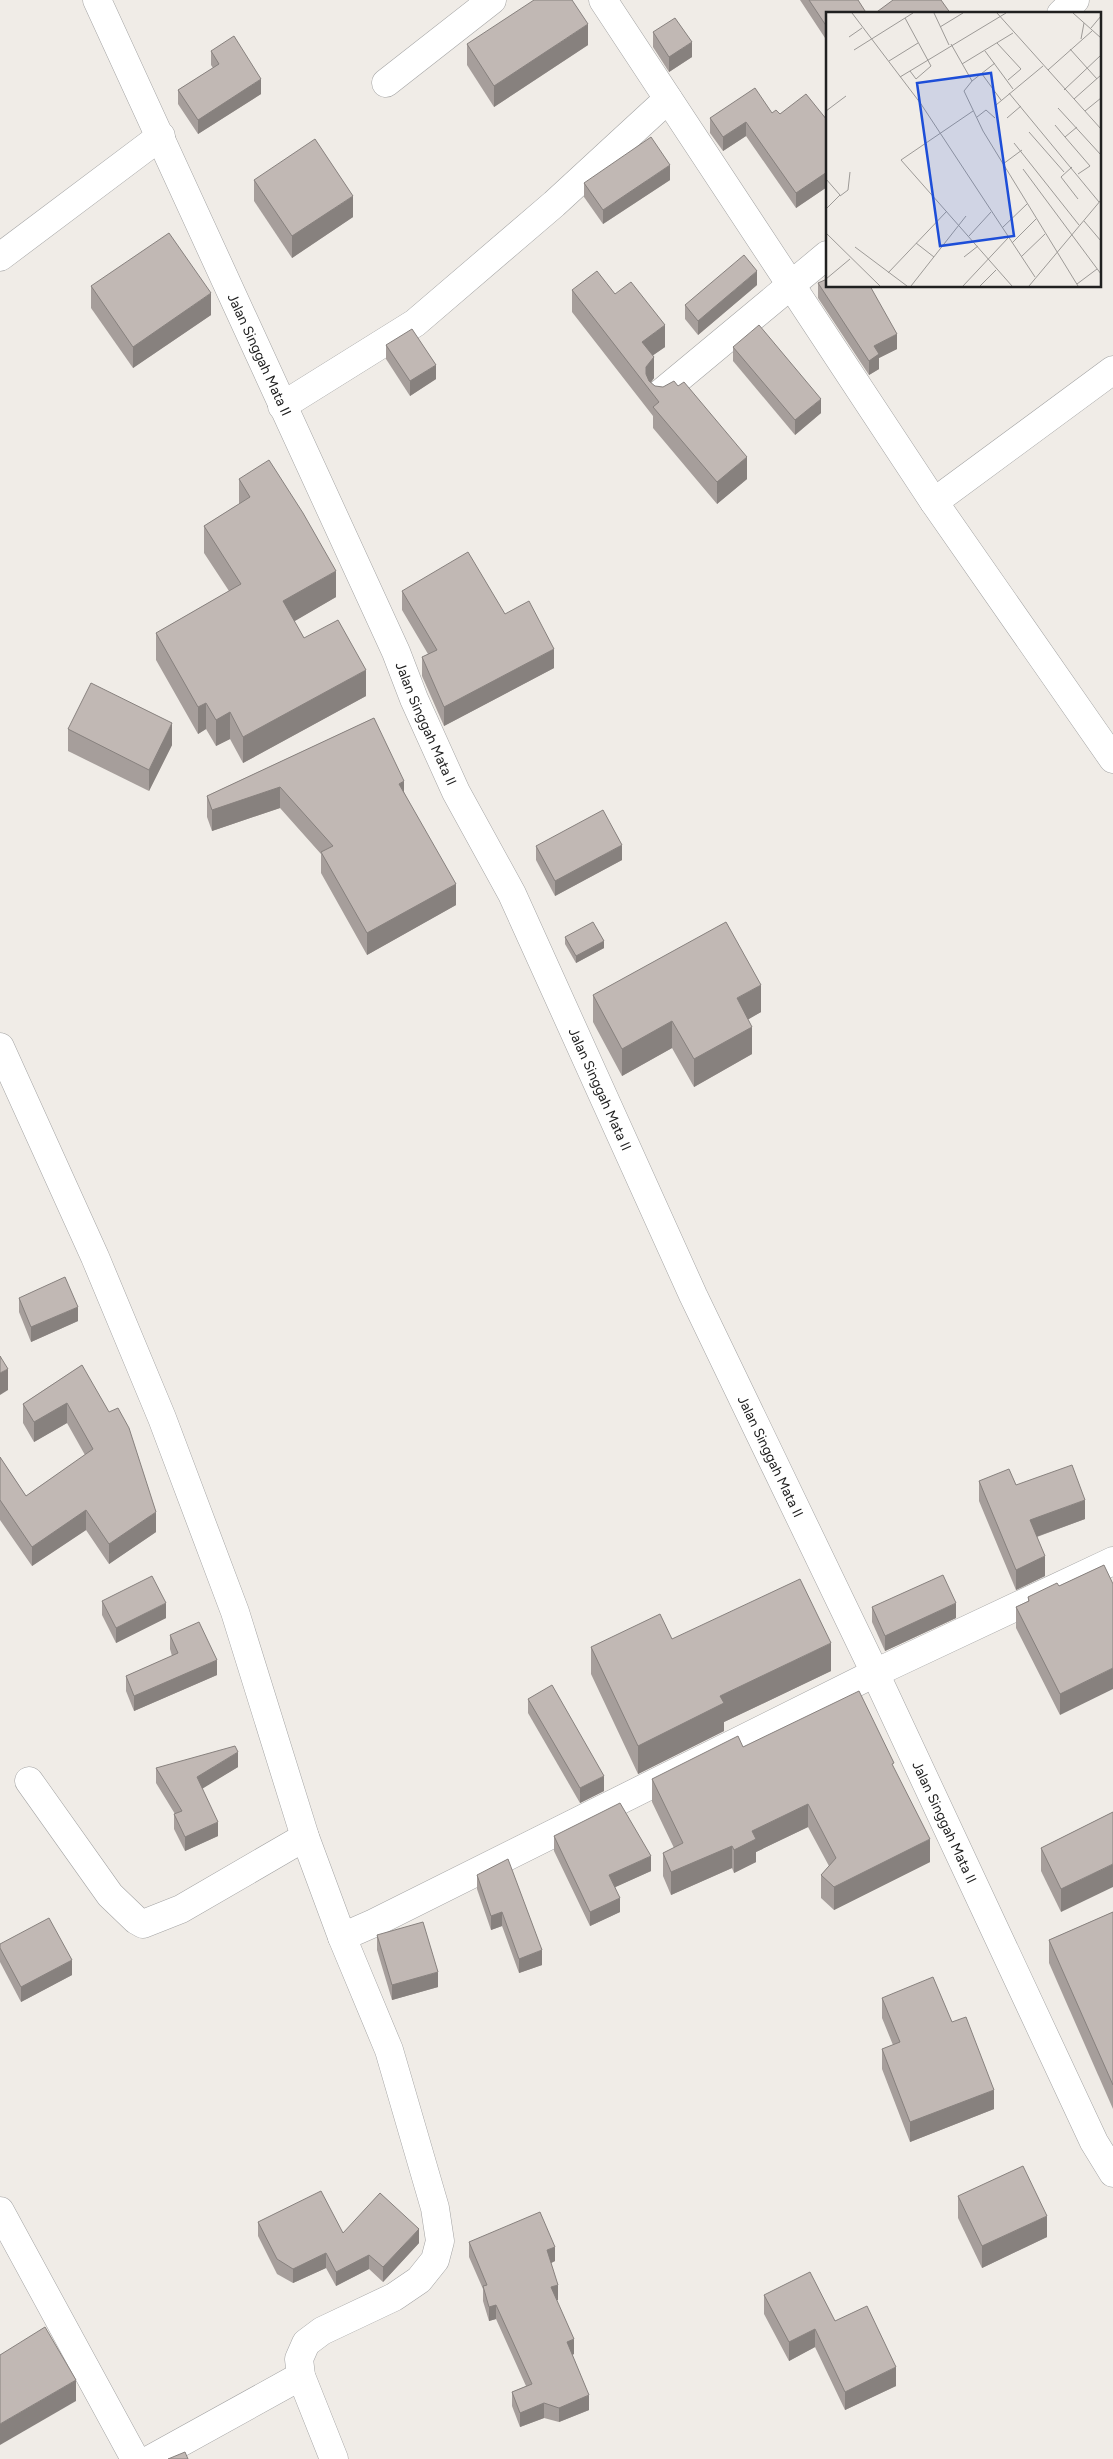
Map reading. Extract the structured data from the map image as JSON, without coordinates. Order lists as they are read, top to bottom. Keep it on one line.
{"streets":{"street":["Jalan Singgah Mata II"]}}
